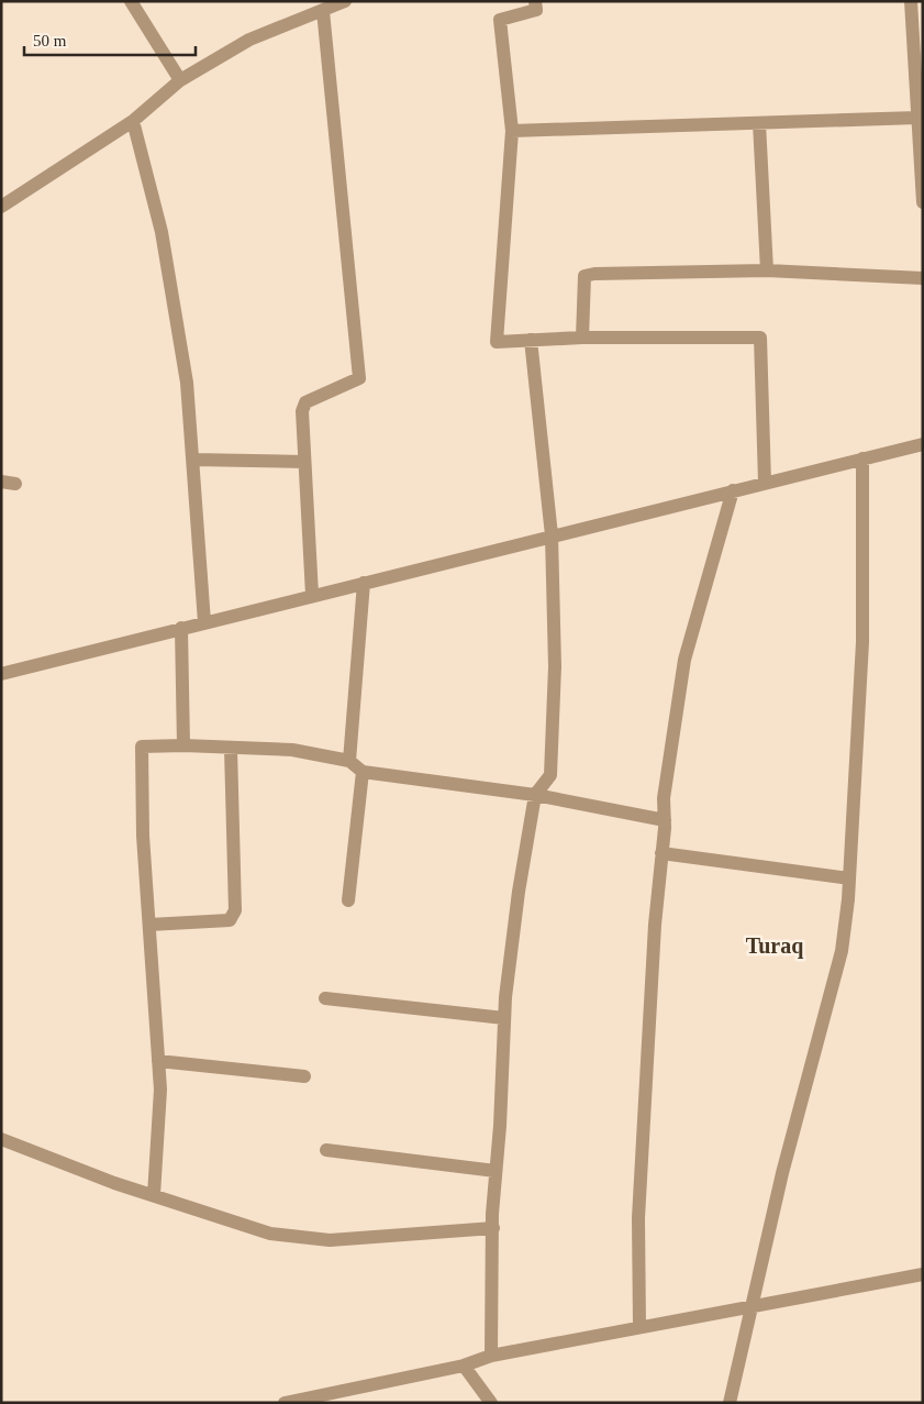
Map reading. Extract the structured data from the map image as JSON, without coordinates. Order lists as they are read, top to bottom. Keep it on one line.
{"districts":["Turaq"],"scale_bar":"50 m"}
